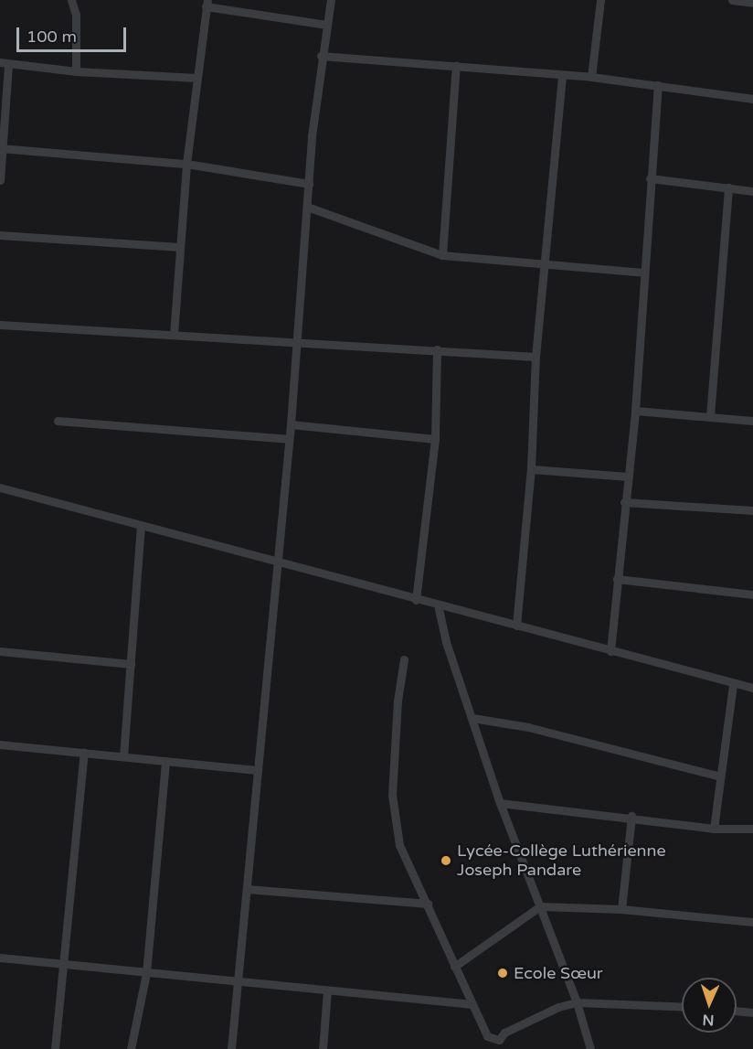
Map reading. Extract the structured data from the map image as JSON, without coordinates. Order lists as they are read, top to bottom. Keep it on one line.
{"places":["Lycée-Collège Luthérienne Joseph Pandare","Ecole Sœur"],"scale_bar":"100 m","north":"bottom"}
